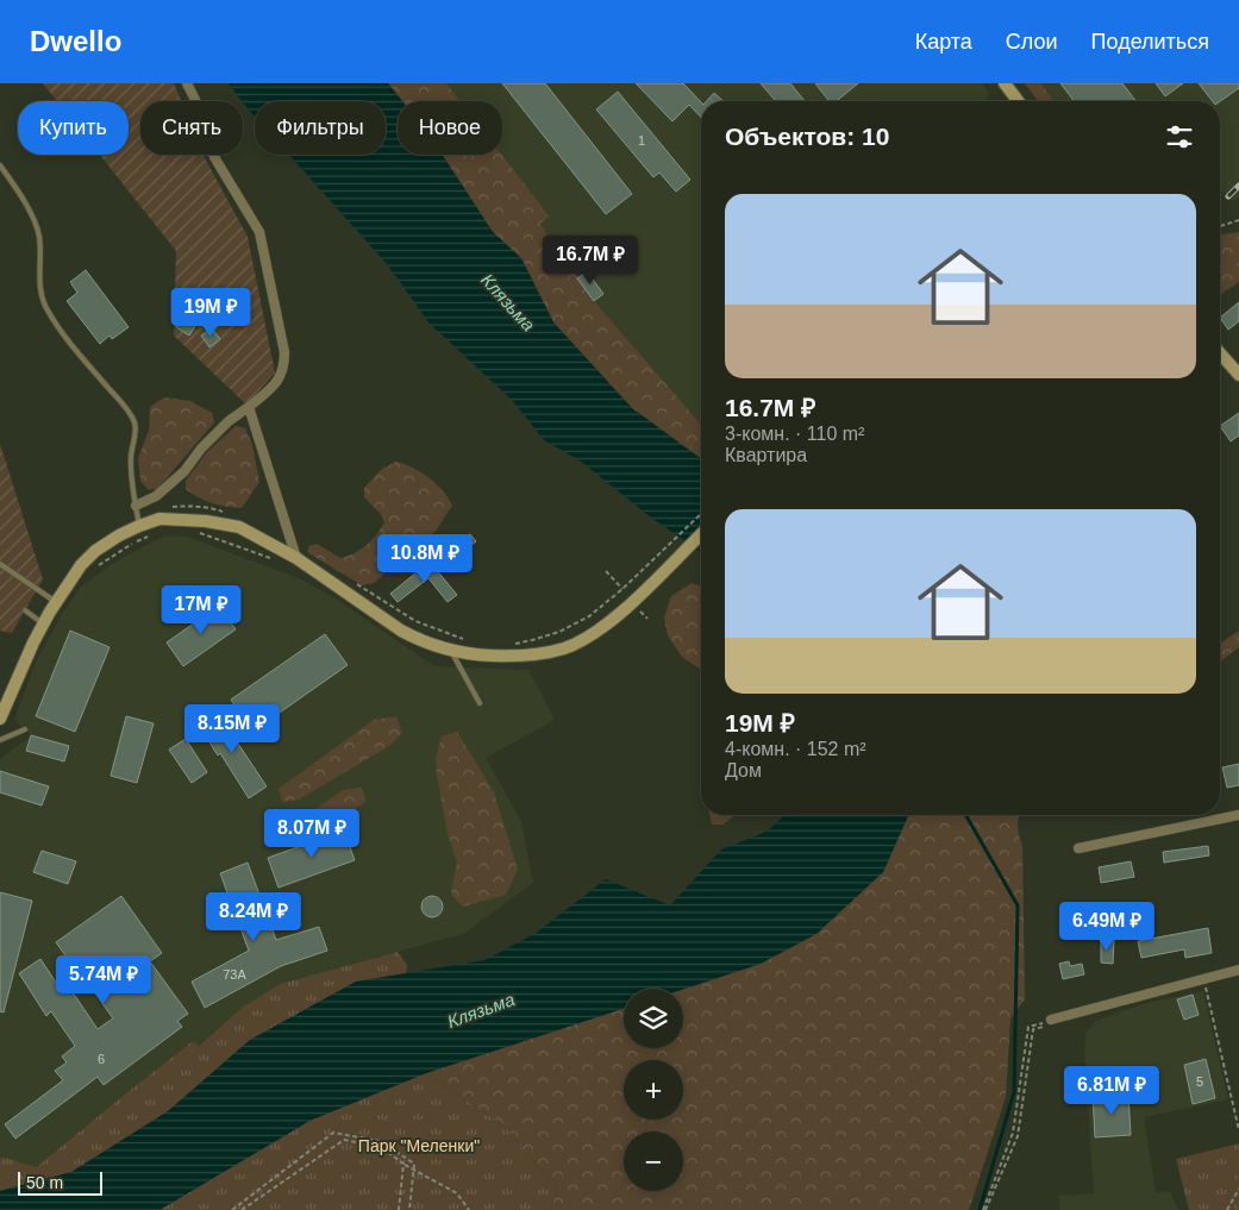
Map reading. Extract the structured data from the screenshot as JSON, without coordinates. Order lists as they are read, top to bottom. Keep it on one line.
{"water":["Клязьма"],"parks":["Парк \"Меленки\""],"house_numbers":["1","73А","6","5"],"scale_bar":"50 m","page":{"header":"Dwello","nav":["Карта","Слои","Поделиться"],"chip":["Купить","Снять","Фильтры","Новое"],"heading":"Объектов: 10","list":[{"name":"16.7M ₽","note":"3-комн. · 110 m² · Квартира"},{"name":"19M ₽","note":"4-комн. · 152 m² · Дом"}],"price":["16.7M ₽","19M ₽","10.8M ₽","17M ₽","8.15M ₽","8.07M ₽","8.24M ₽","6.49M ₽","5.74M ₽","6.81M ₽"],"map_buttons":["+","−"],"scale":"50 m"}}
